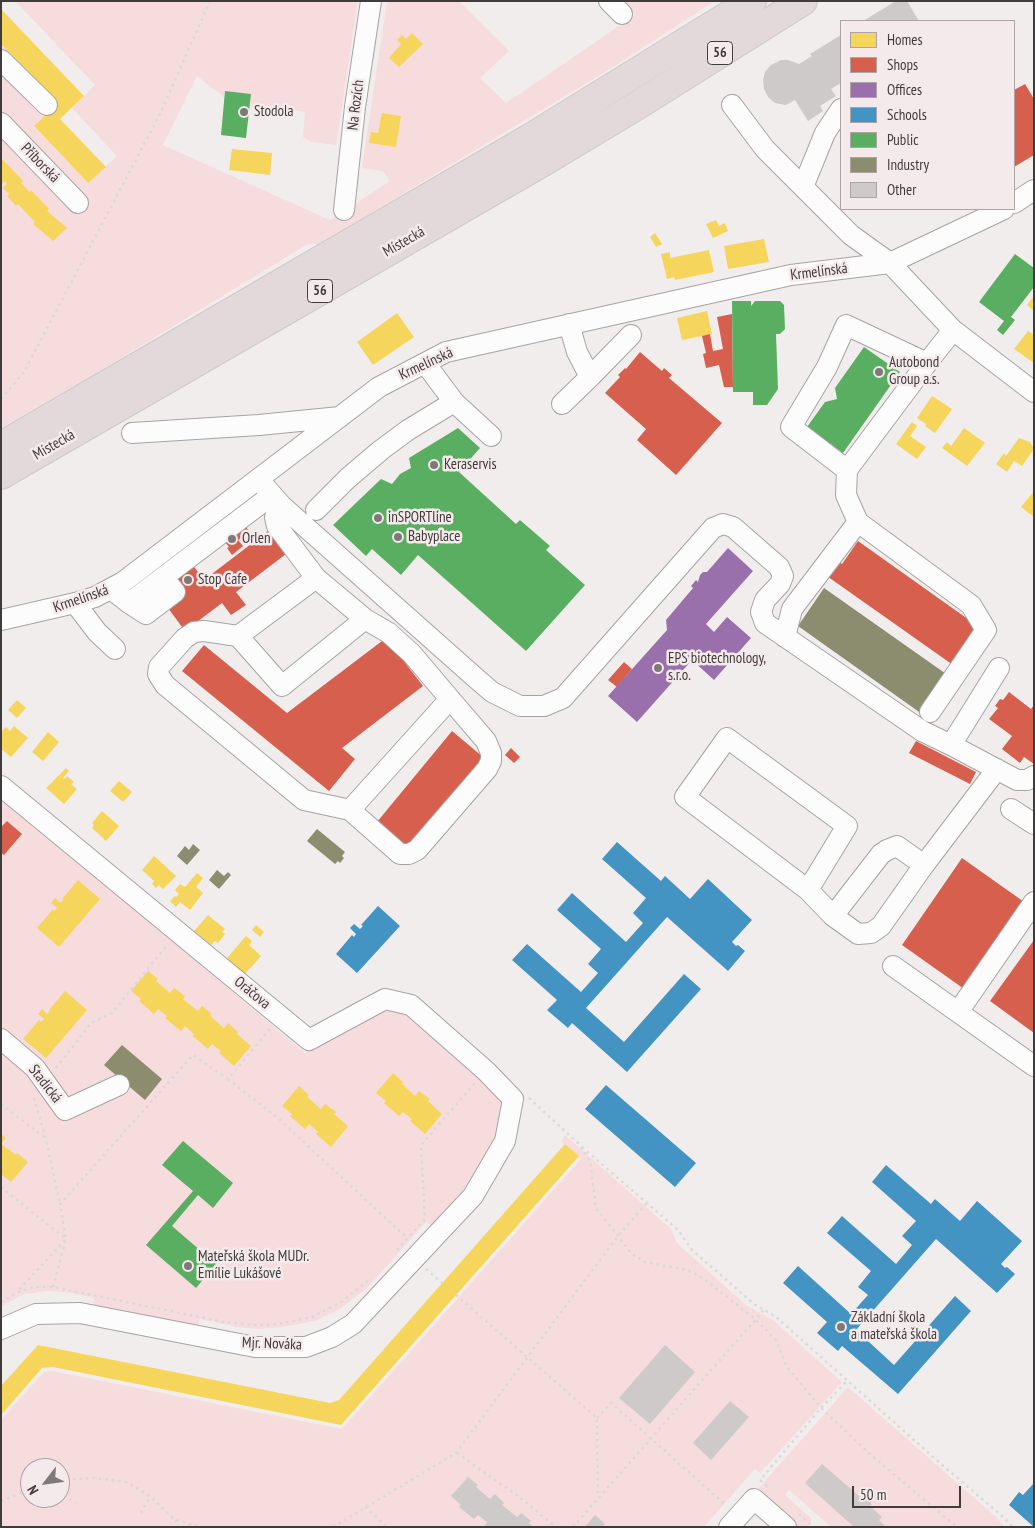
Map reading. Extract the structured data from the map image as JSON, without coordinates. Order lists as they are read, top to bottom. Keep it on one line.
{"streets":{"highway":["56","Místecká"],"street":["Na Rozích","Příborská","Krmelínská","Oráčova","Stadická","Mjr. Nováka"]},"crossings":[["Oráčova","Mjr. Nováka"]],"places":["Stodola","Autobond Group a.s.","Keraservis","inSPORTline","Babyplace","Orlen","Stop Cafe","EPS biotechnology, s.r.o.","Mateřská škola MUDr. Emílie Lukášové","Základní škola a mateřská škola"],"legend":["Homes","Shops","Offices","Schools","Public","Industry","Other"],"scale_bar":"50 m","north":"bottom left"}
